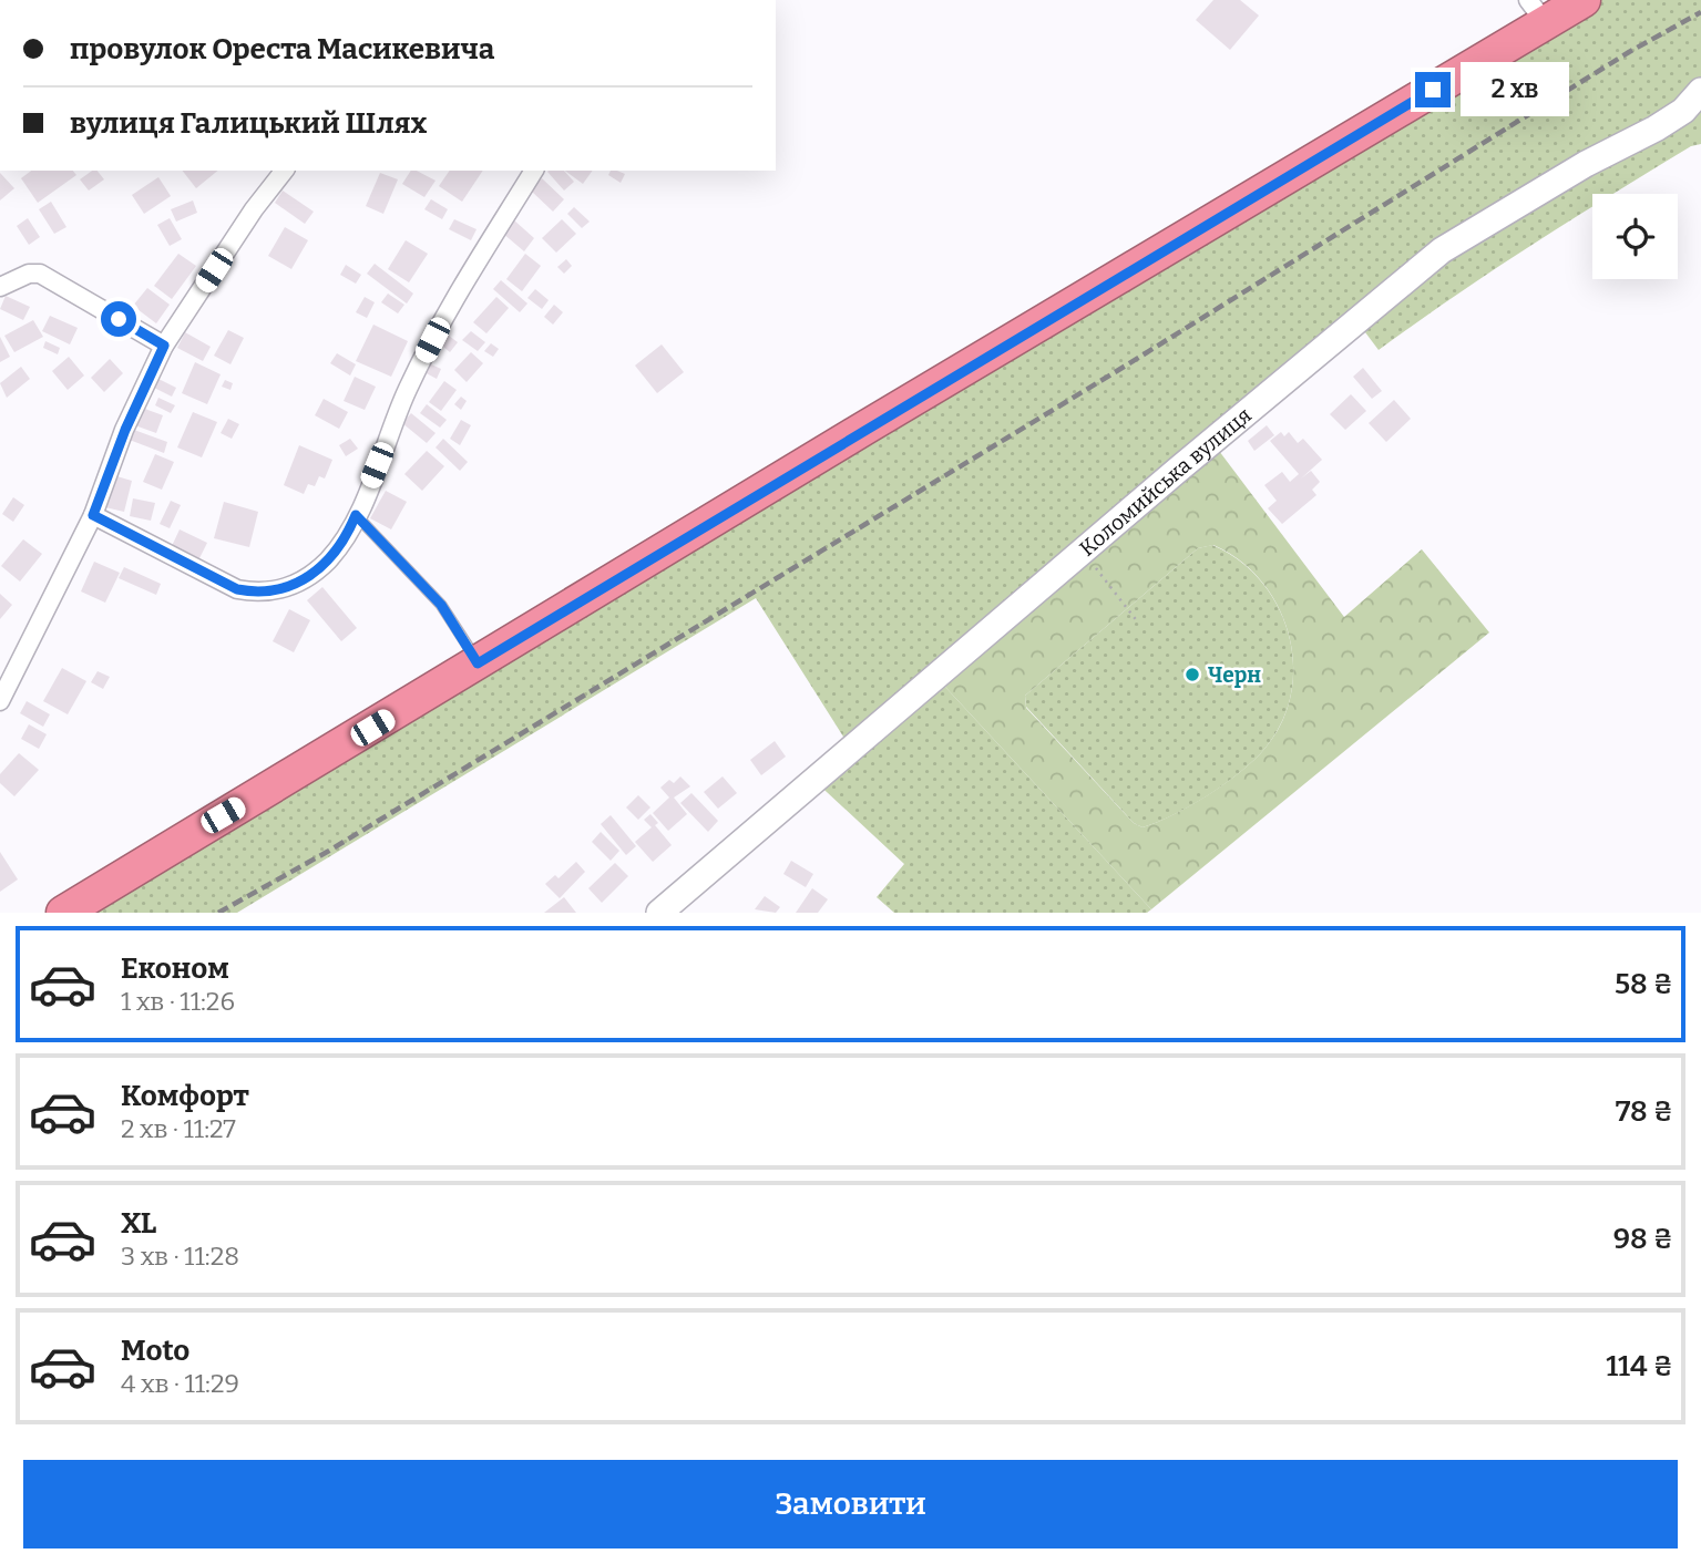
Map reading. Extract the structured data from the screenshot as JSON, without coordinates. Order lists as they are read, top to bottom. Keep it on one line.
{"streets":{"street":["Коломийська вулиця"]},"places":["Черн"],"page":{"banner":["провулок Ореста Масикевича","вулиця Галицький Шлях"],"bubble":"2 хв","list":[{"name":"Економ","note":"1 хв · 11:26","value":"58 ₴"},{"name":"Комфорт","note":"2 хв · 11:27","value":"78 ₴"},{"name":"XL","note":"3 хв · 11:28","value":"98 ₴"},{"name":"Moto","note":"4 хв · 11:29","value":"114 ₴"}],"buttons":"Замовити"}}
